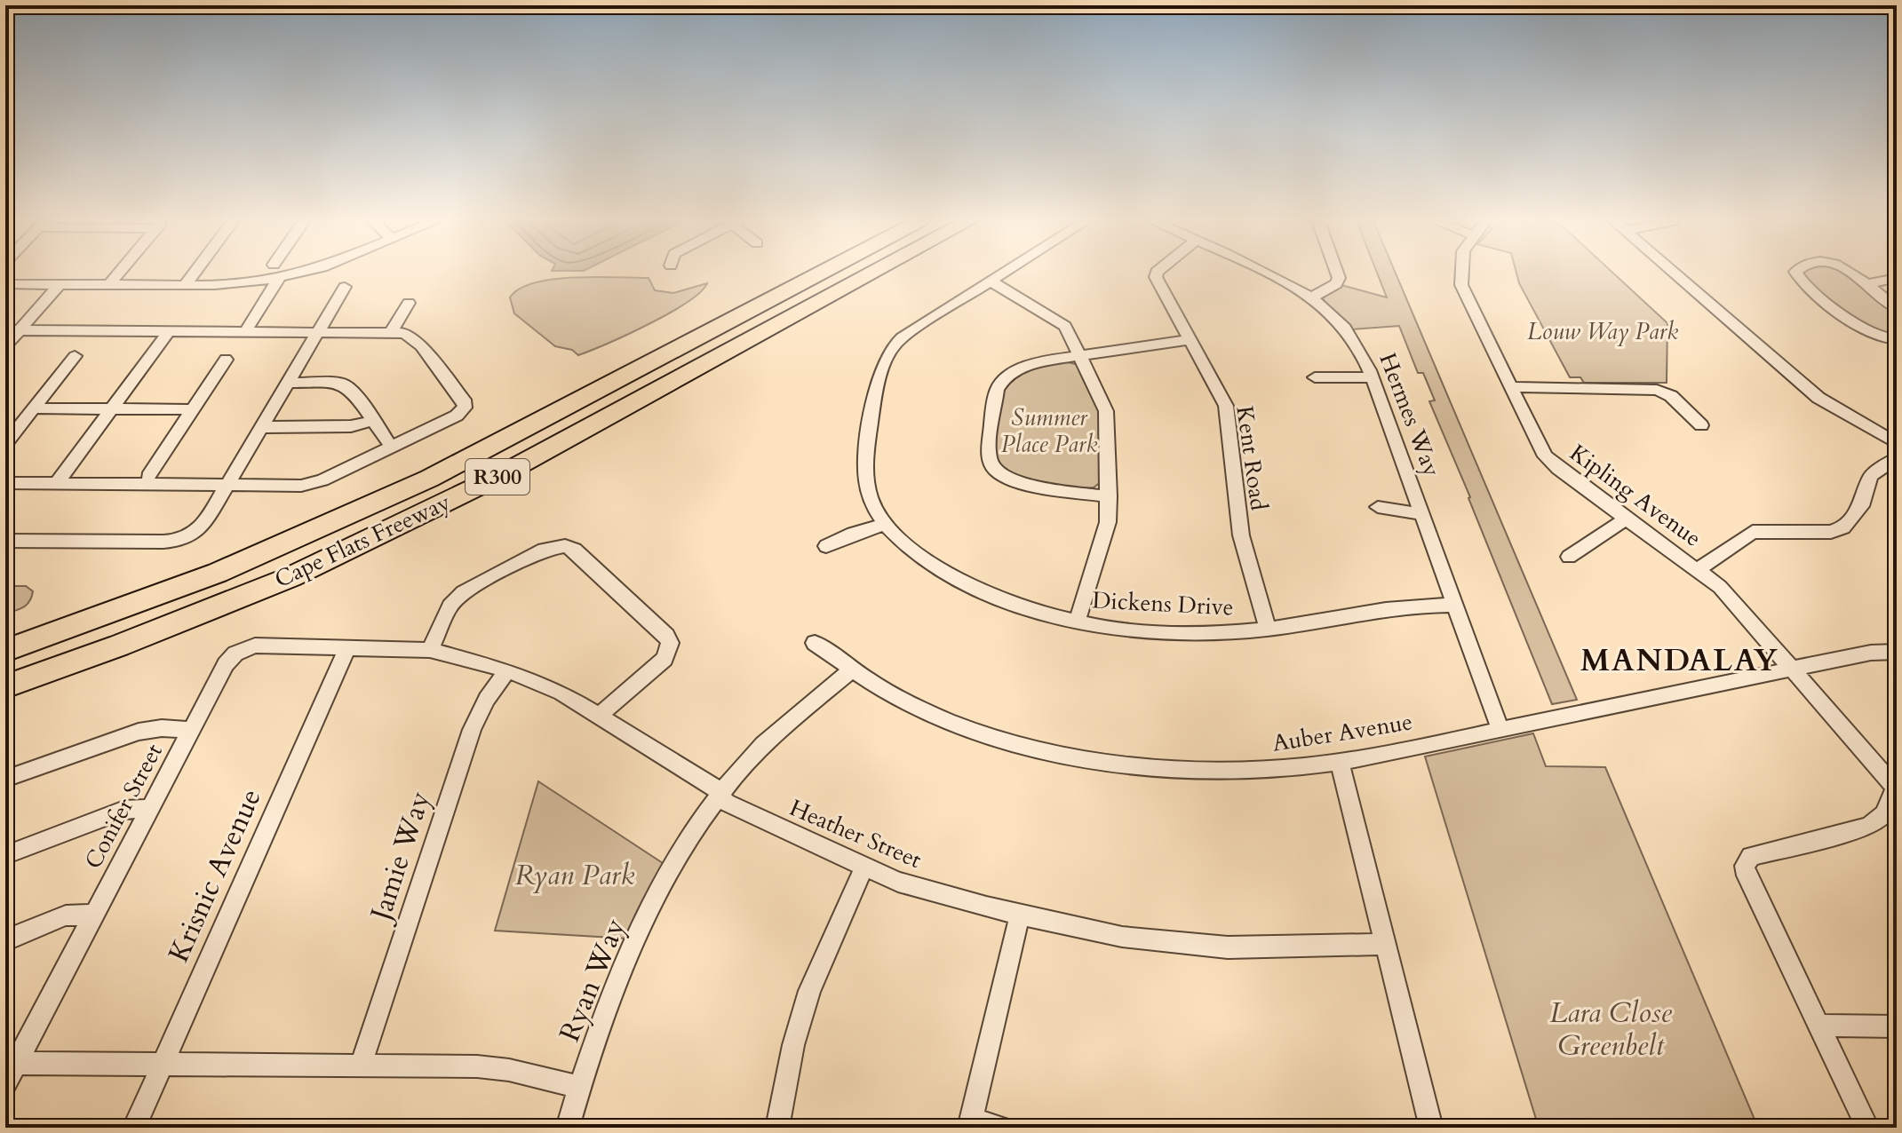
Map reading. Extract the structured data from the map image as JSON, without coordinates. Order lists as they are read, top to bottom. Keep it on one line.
{"streets":{"highway":["R300","Cape Flats Freeway"],"street":["Hermes Way","Kent Road","Kipling Avenue","Dickens Drive","Auber Avenue","Conifer Street","Heather Street","Jamie Way","Krisnic Avenue","Ryan Way"]},"crossings":[["Hermes Way","Dickens Drive"],["Hermes Way","Auber Avenue"],["Kent Road","Dickens Drive"],["Kipling Avenue","Auber Avenue"],["Auber Avenue","Ryan Way"],["Conifer Street","Heather Street"],["Conifer Street","Krisnic Avenue"],["Heather Street","Jamie Way"],["Heather Street","Krisnic Avenue"],["Heather Street","Ryan Way"]],"districts":["MANDALAY"],"parks":["Louw Way Park","Summer Place Park","Ryan Park","Lara Close Greenbelt"]}
